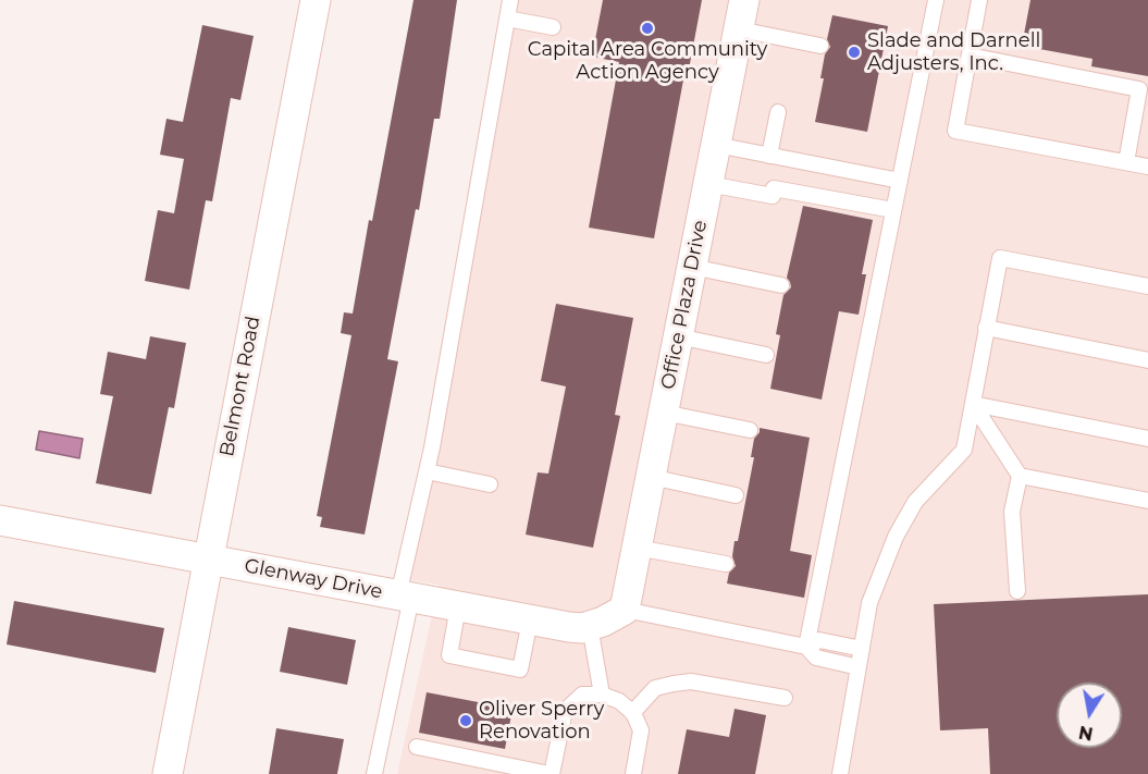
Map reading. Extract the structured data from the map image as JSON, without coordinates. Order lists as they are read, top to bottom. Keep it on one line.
{"streets":{"street":["Office Plaza Drive","Belmont Road","Glenway Drive"]},"crossings":[["Office Plaza Drive","Glenway Drive"],["Belmont Road","Glenway Drive"]],"places":["Capital Area Community Action Agency","Slade and Darnell Adjusters, Inc.","Oliver Sperry Renovation"],"north":"bottom"}
